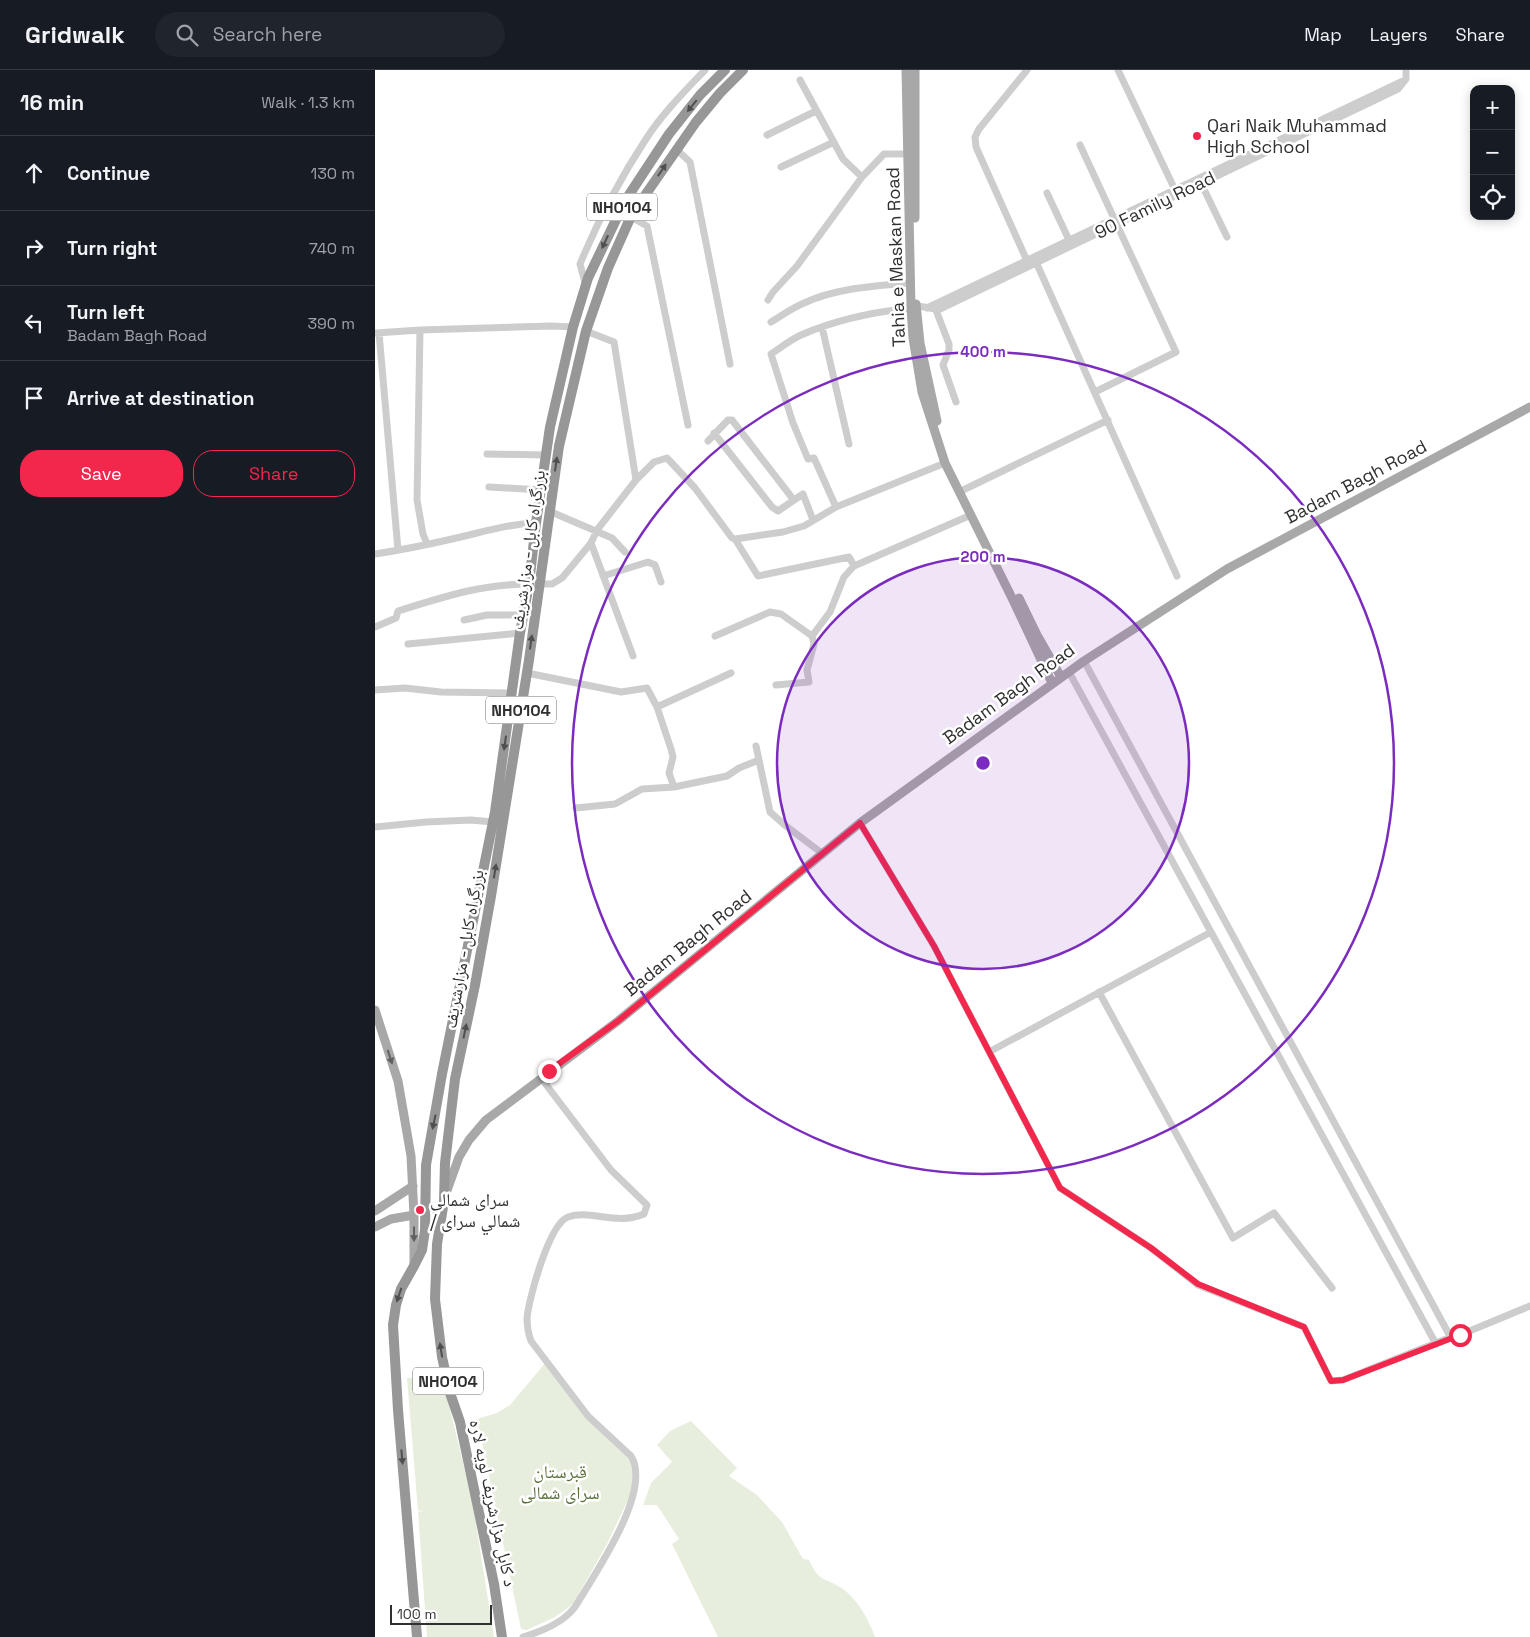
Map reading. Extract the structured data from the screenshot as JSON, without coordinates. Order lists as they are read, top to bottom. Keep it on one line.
{"streets":{"highway":["NH0104","بزرگراه کابل - مزارشریف","د کابل مزارشریف لویه لاره"],"main road":["Tahia e Maskan Road","Badam Bagh Road"],"street":["90 Family Road"]},"crossings":[["NH0104","بزرگراه کابل - مزارشریف"],["Tahia e Maskan Road","Badam Bagh Road"],["Badam Bagh Road","د کابل مزارشریف لویه لاره"],["بزرگراه کابل - مزارشریف","د کابل مزارشریف لویه لاره"]],"parks":["قبرستان سرای شمالی"],"places":["Qari Naik Muhammad High School","سرای شمالي / شمالي سرای"],"scale_bar":"100 m","page":{"header":"Gridwalk","search":"Search here","nav":["Map","Layers","Share"],"heading":["16 min","Walk · 1.3 km"],"map_buttons":["+","−"],"list":[["Continue","130 m"],["Turn right","740 m"],["Turn left","Badam Bagh Road","390 m"],"Arrive at destination"],"buttons":["Save","Share"],"scale":"100 m"},"rings":["400 m","200 m"]}
